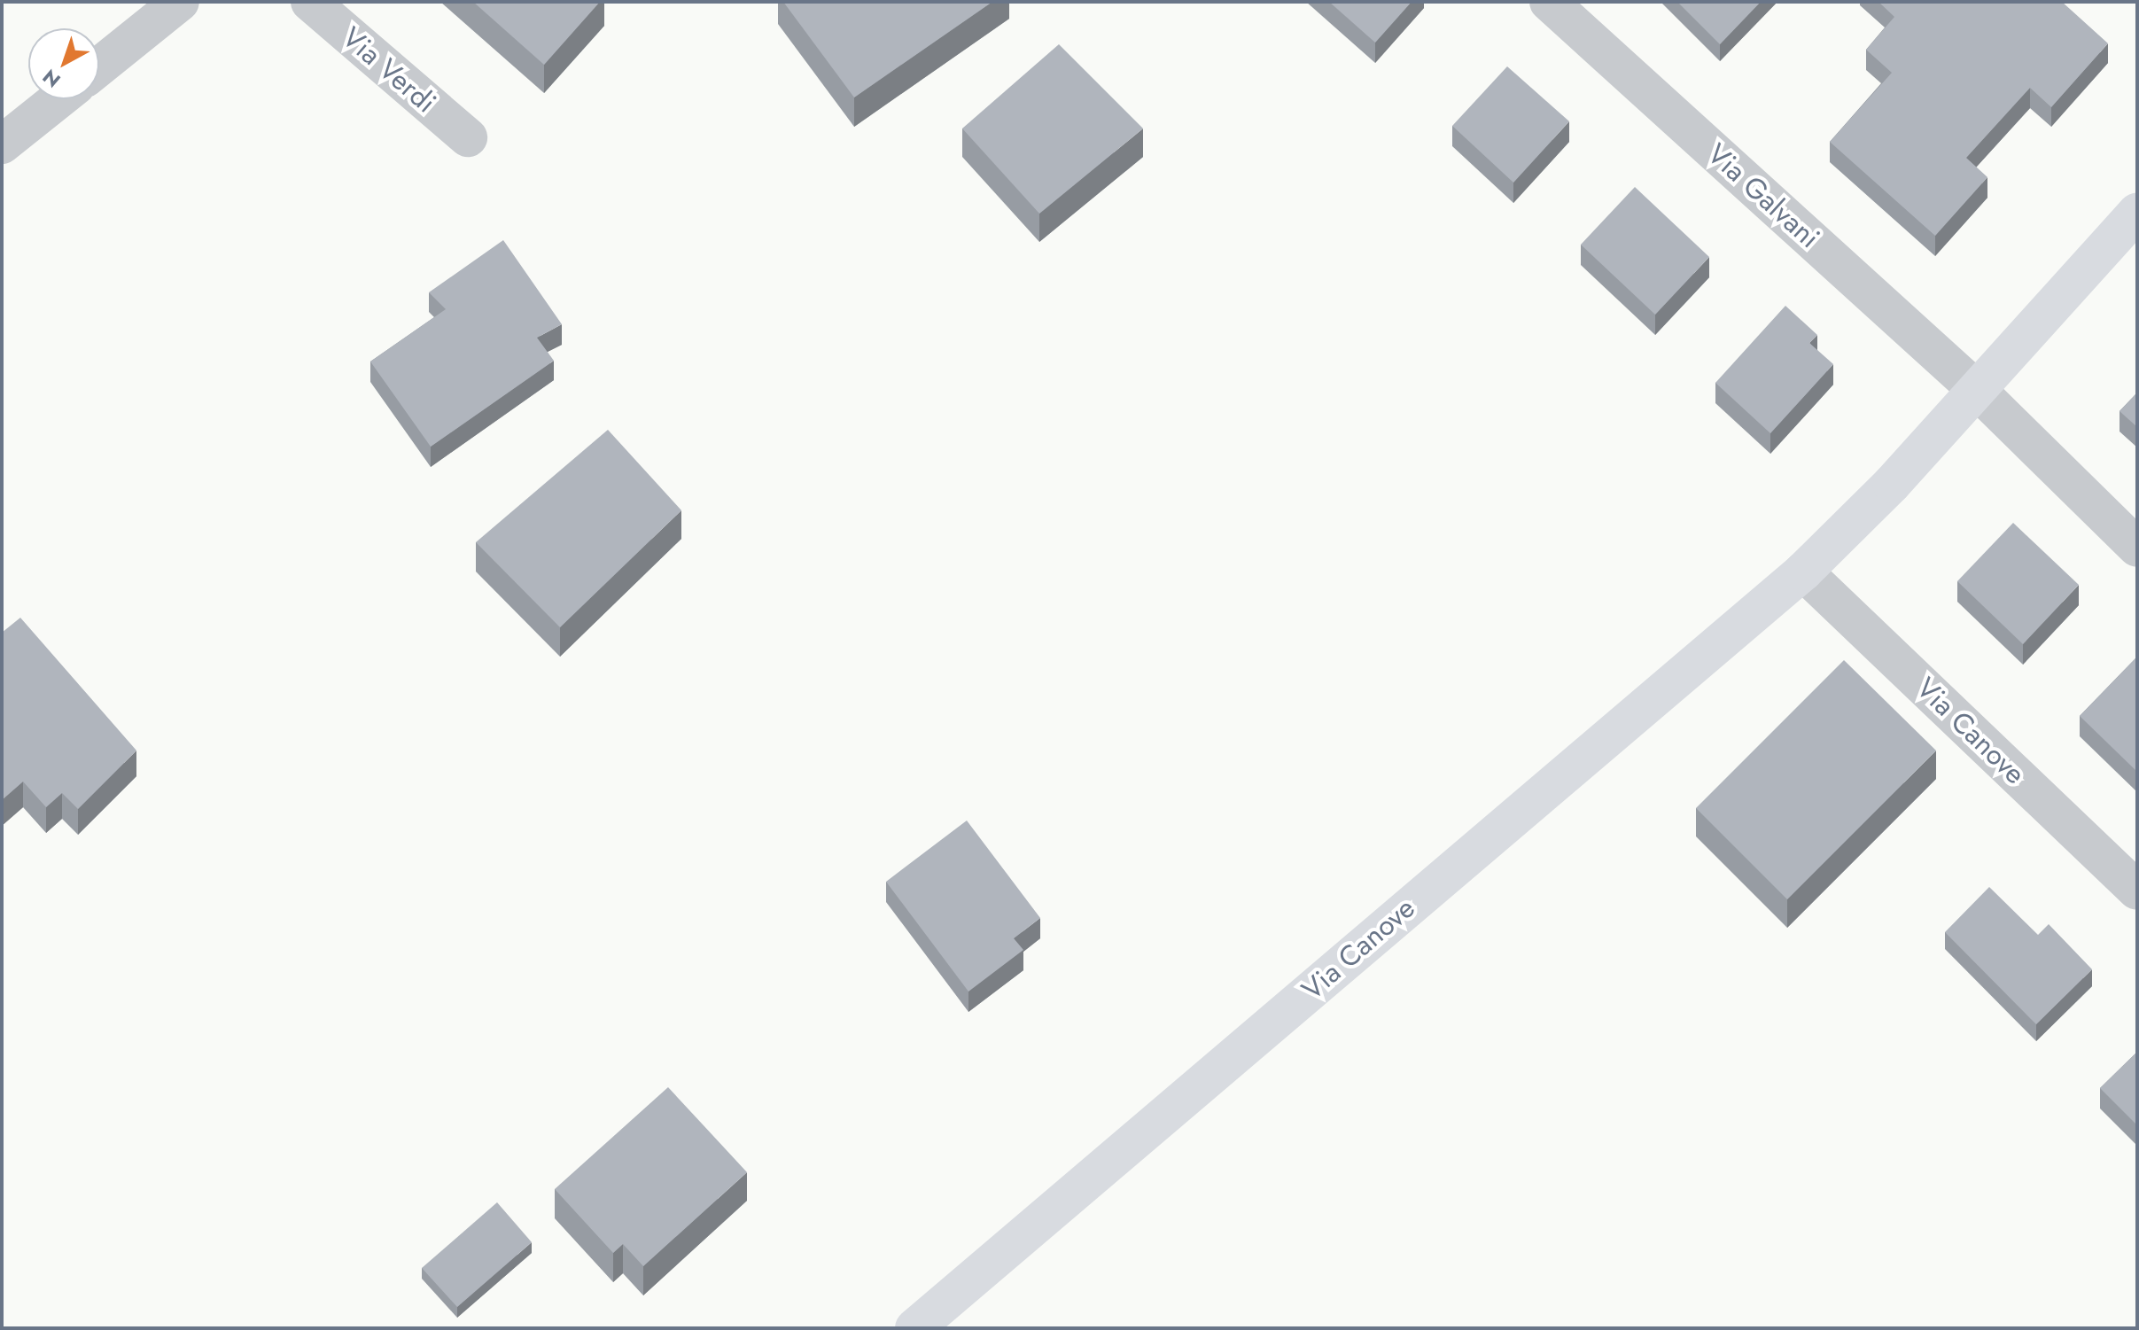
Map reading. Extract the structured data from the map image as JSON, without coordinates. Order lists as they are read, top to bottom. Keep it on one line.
{"streets":{"street":["Via Verdi","Via Galvani","Via Canove"]},"crossings":[["Via Galvani","Via Canove"]],"north":"bottom left"}
